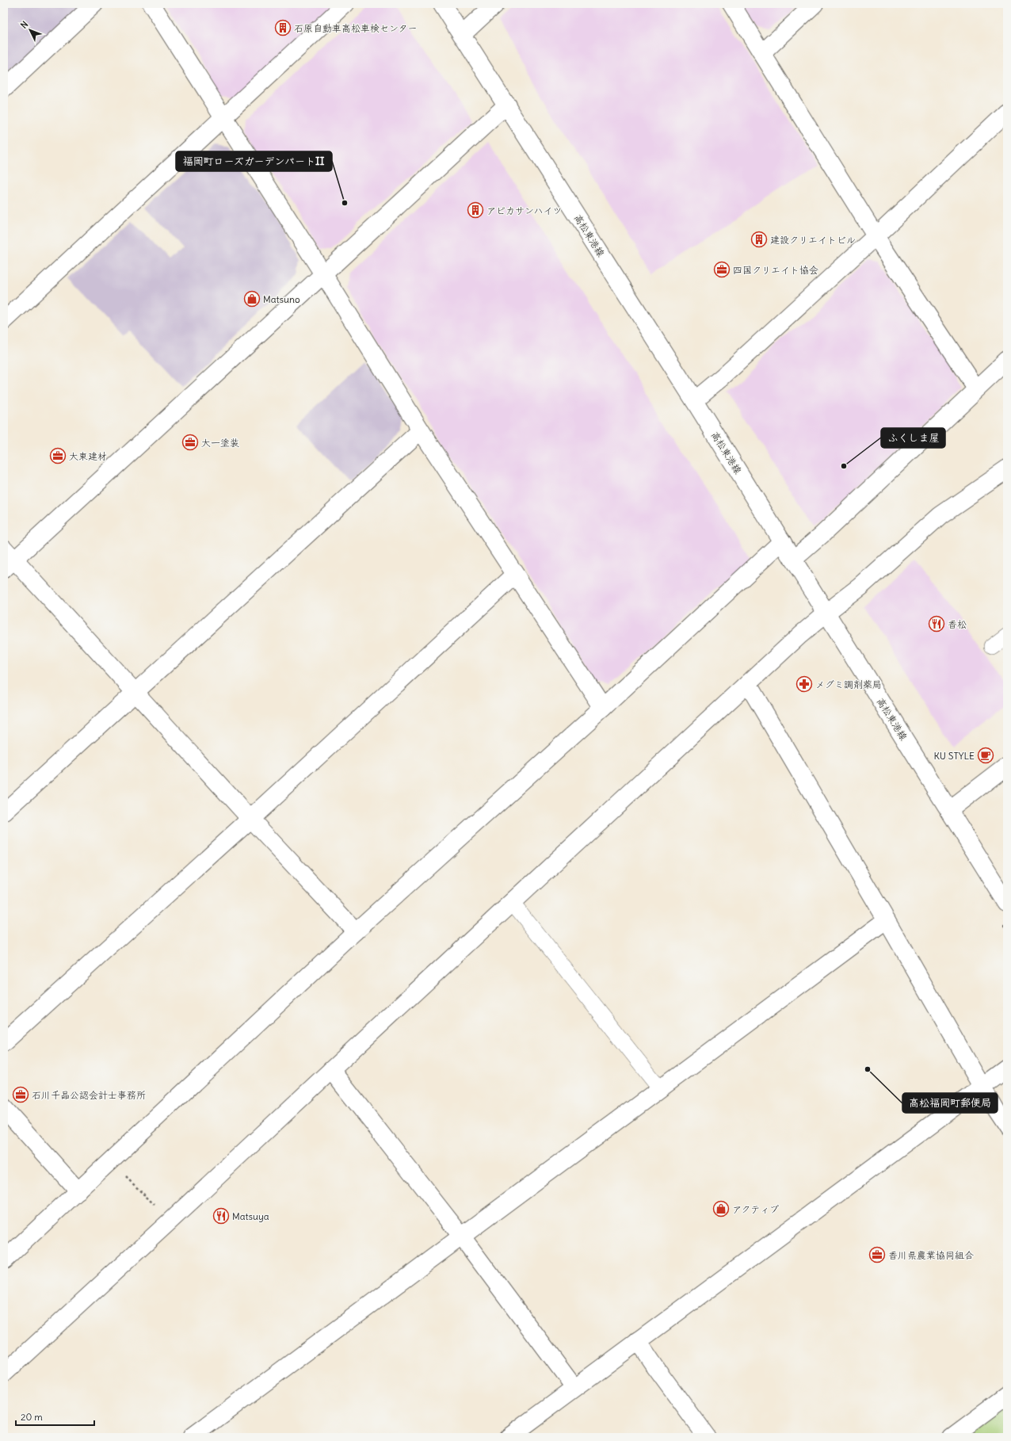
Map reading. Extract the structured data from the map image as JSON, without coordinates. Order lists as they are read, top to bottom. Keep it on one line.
{"streets":{"street":["高松東港線"]},"places":{"building":["石原自動車高松車検センター","アピカサンハイツ","建設クリエイトビル"],"other":["福岡町ローズガーデンパートII","ふくしま屋","高松福岡町郵便局"],"office":["四国クリエイト協会","大一塗装","大東建材","石川千晶公認会計士事務所","香川県農業協同組合"],"shop":["Matsuno","アクティブ"],"restaurant":["香松","Matsuya"],"pharmacy":["メグミ調剤薬局"],"cafe":["KU STYLE"]},"scale_bar":"20 m","north":"top left"}
